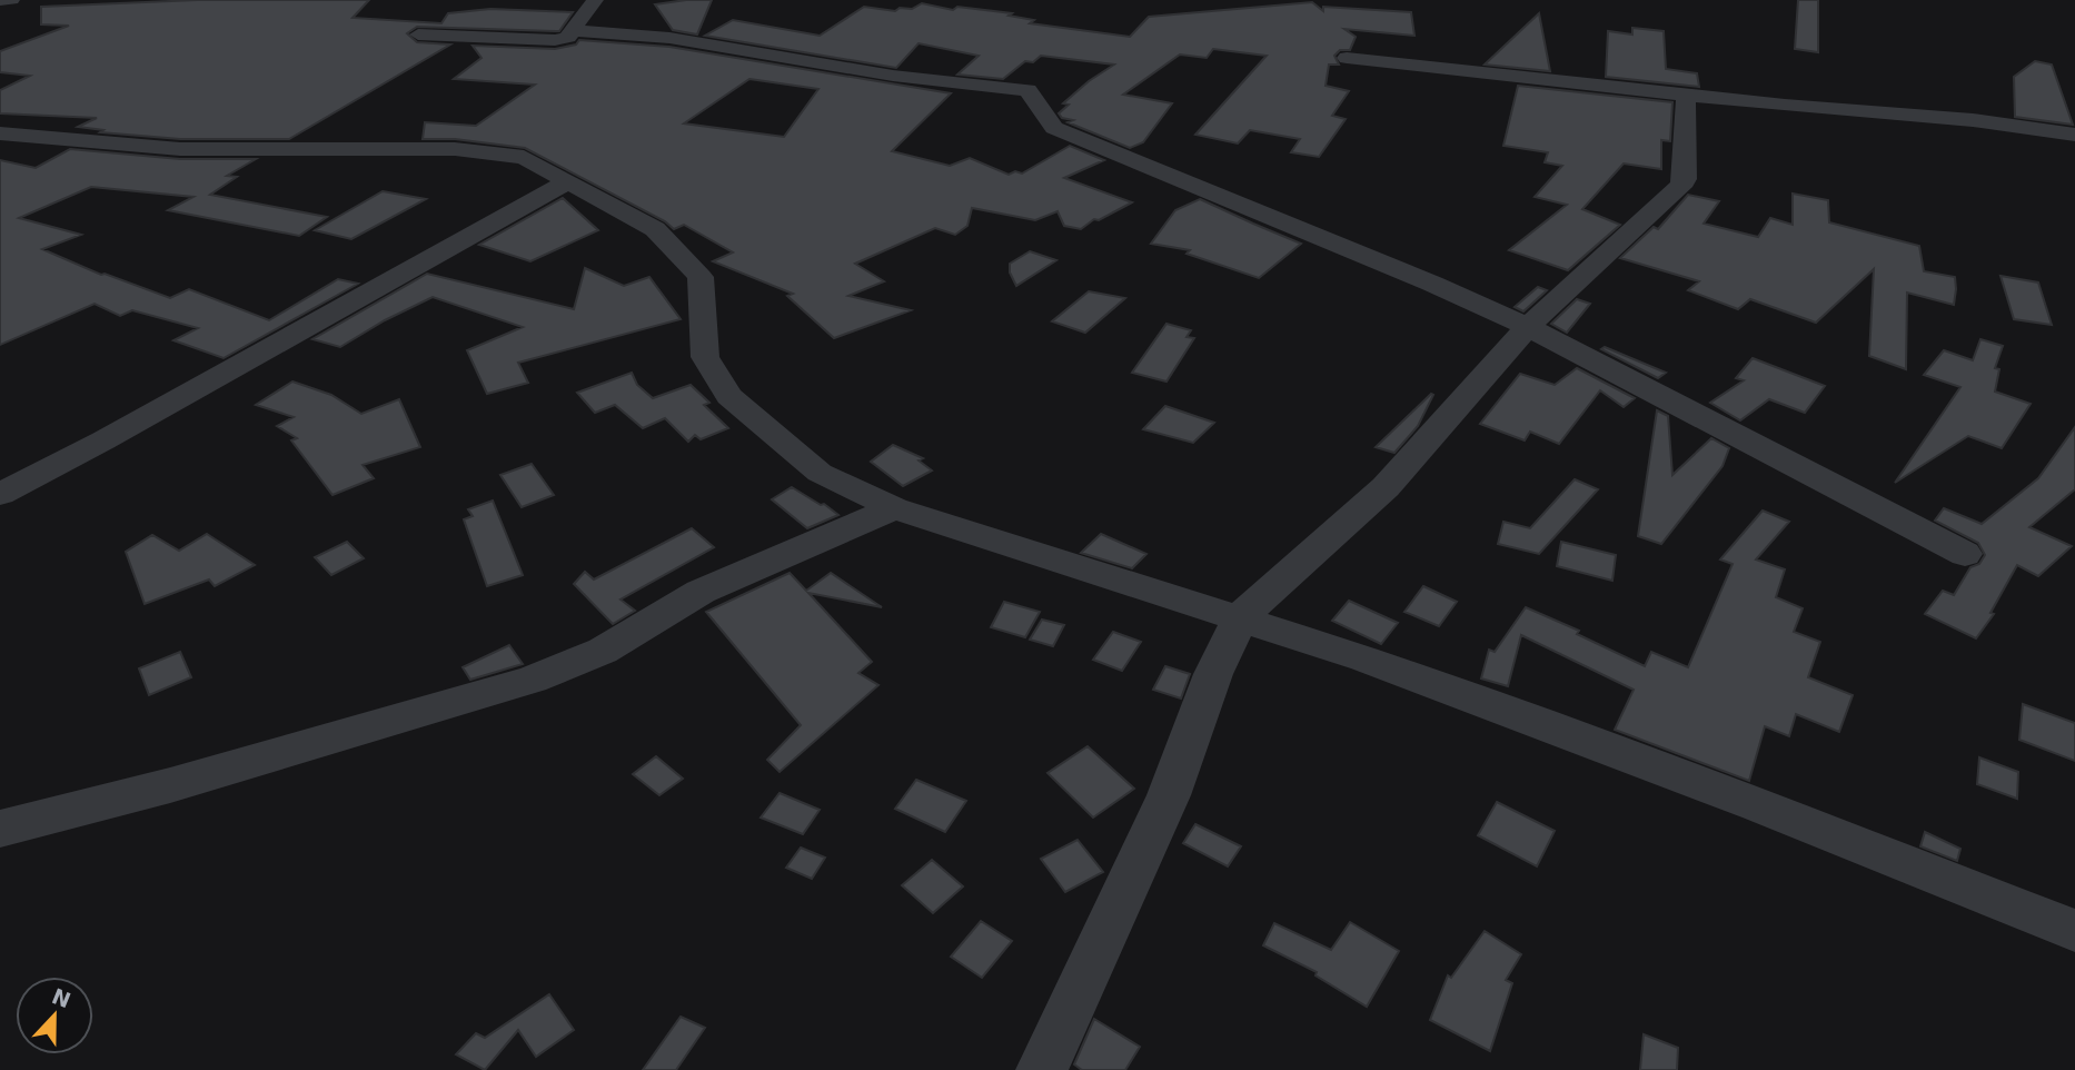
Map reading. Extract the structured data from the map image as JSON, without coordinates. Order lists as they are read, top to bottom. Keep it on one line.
{"north":"top"}
